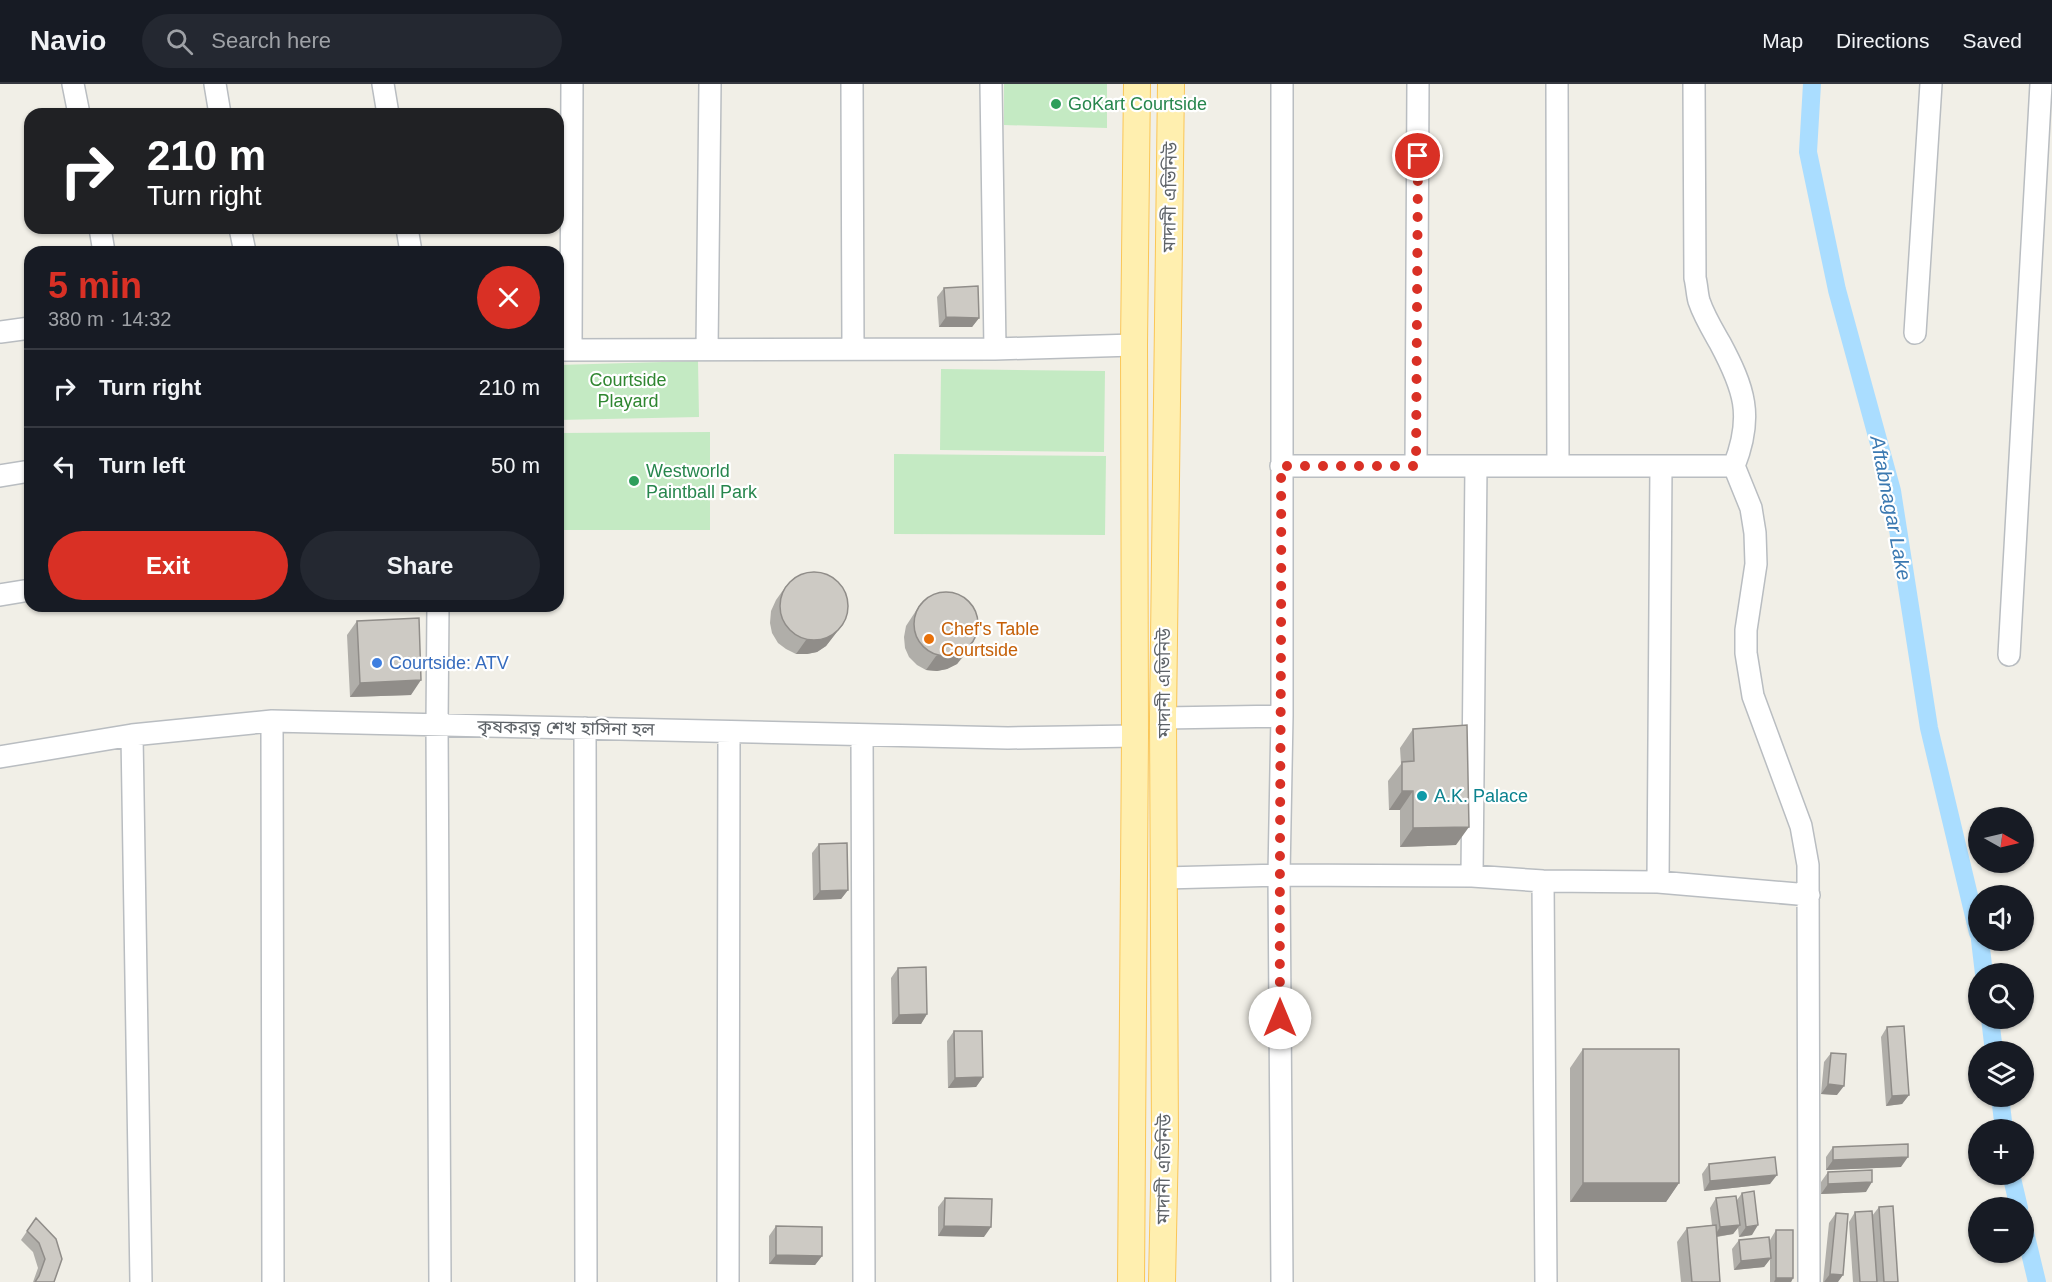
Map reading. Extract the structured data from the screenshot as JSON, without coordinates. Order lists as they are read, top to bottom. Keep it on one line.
{"streets":{"main road":["মাদানী এভিনিউ"],"street":["কৃষকরত্ন শেখ হাসিনা হল"]},"crossings":[["মাদানী এভিনিউ","কৃষকরত্ন শেখ হাসিনা হল"]],"water":["Aftabnagar Lake"],"parks":["Courtside Playard"],"places":["GoKart Courtside","Westworld Paintball Park","Chef's Table Courtside","Courtside: ATV","A.K. Palace"],"north":"right","page":{"header":"Navio","search":"Search here","nav":["Map","Directions","Saved"],"turn":["210 m","Turn right"],"heading":["5 min","380 m · 14:32"],"list":[{"name":"Turn right","value":"210 m"},{"name":"Turn left","value":"50 m"}],"buttons":["Exit","Share"],"map_buttons":["+","−"]}}
